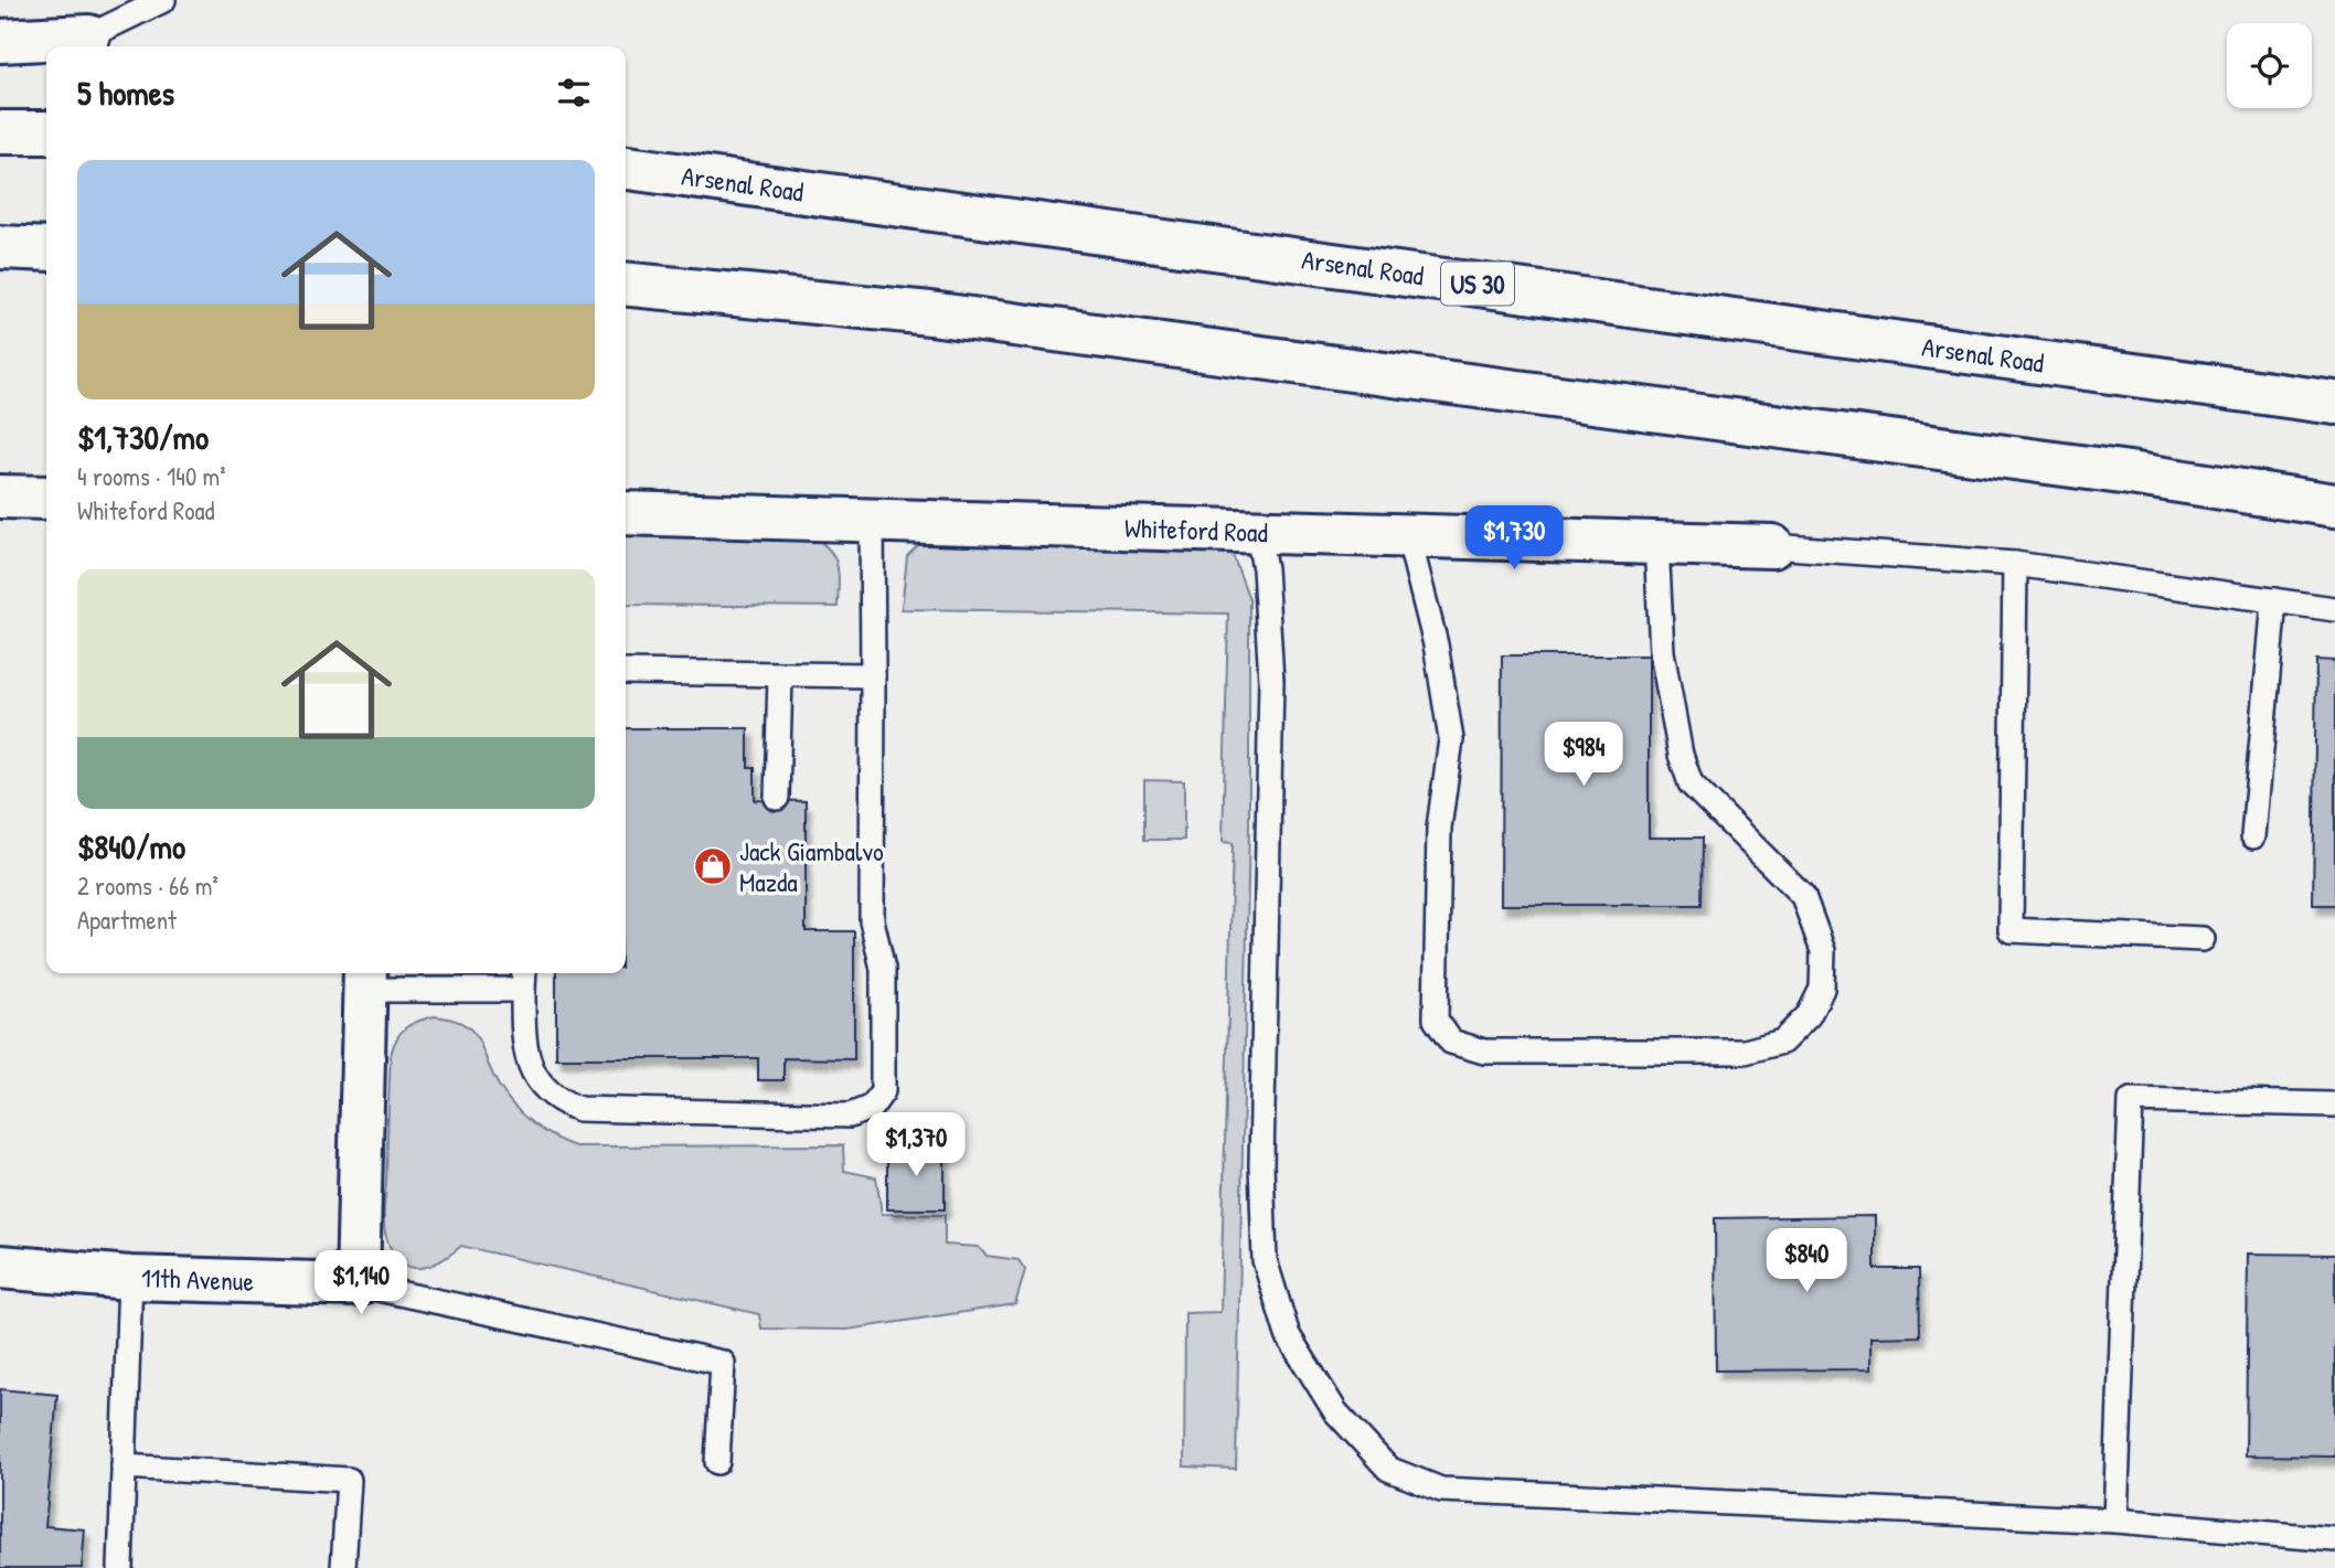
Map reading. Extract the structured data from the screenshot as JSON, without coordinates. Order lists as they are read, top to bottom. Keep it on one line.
{"streets":{"main road":["Arsenal Road","US 30","Whiteford Road","11th Avenue"]},"places":{"shop":["Jack Giambalvo Mazda"]},"page":{"heading":"5 homes","list":[{"name":"$1,730/mo","note":"4 rooms · 140 m² · Whiteford Road"},{"name":"$840/mo","note":"2 rooms · 66 m² · Apartment"}],"price":["$1,730","$984","$1,370","$840","$1,140"]}}
